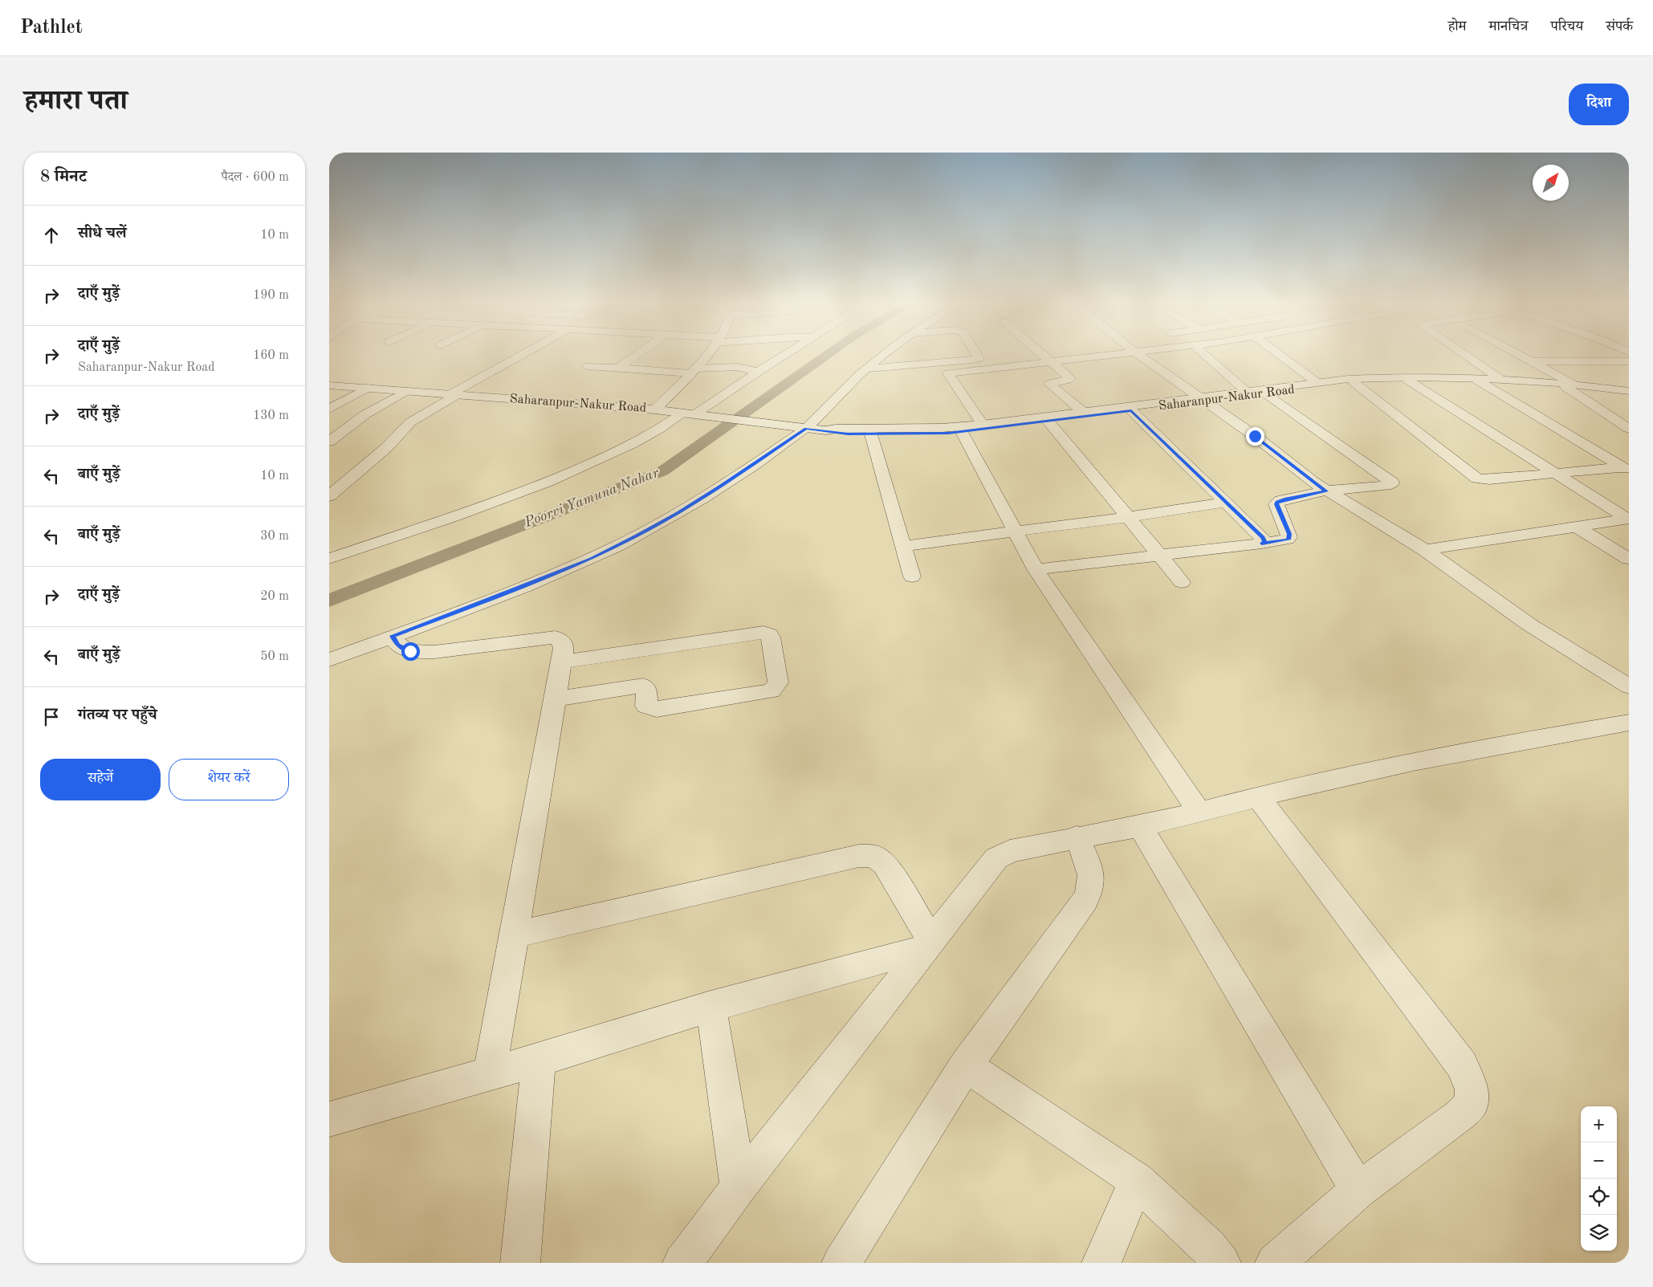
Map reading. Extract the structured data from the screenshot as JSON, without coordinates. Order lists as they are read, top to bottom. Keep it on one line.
{"streets":{"street":["Saharanpur-Nakur Road"]},"water":["Poorvi Yamuna Nahar"],"north":"top right","page":{"header":"Pathlet","nav":["होम","मानचित्र","परिचय","संपर्क"],"title":"हमारा पता","buttons":["दिशा",["सहेजें","शेयर करें"]],"heading":["8 मिनट","पैदल · 600 m"],"list":[["सीधे चलें","10 m"],["दाएँ मुड़ें","190 m"],["दाएँ मुड़ें","Saharanpur-Nakur Road","160 m"],["दाएँ मुड़ें","130 m"],["बाएँ मुड़ें","10 m"],["बाएँ मुड़ें","30 m"],["दाएँ मुड़ें","20 m"],["बाएँ मुड़ें","50 m"],"गंतव्य पर पहुँचे"],"map_buttons":["+","−"]}}
